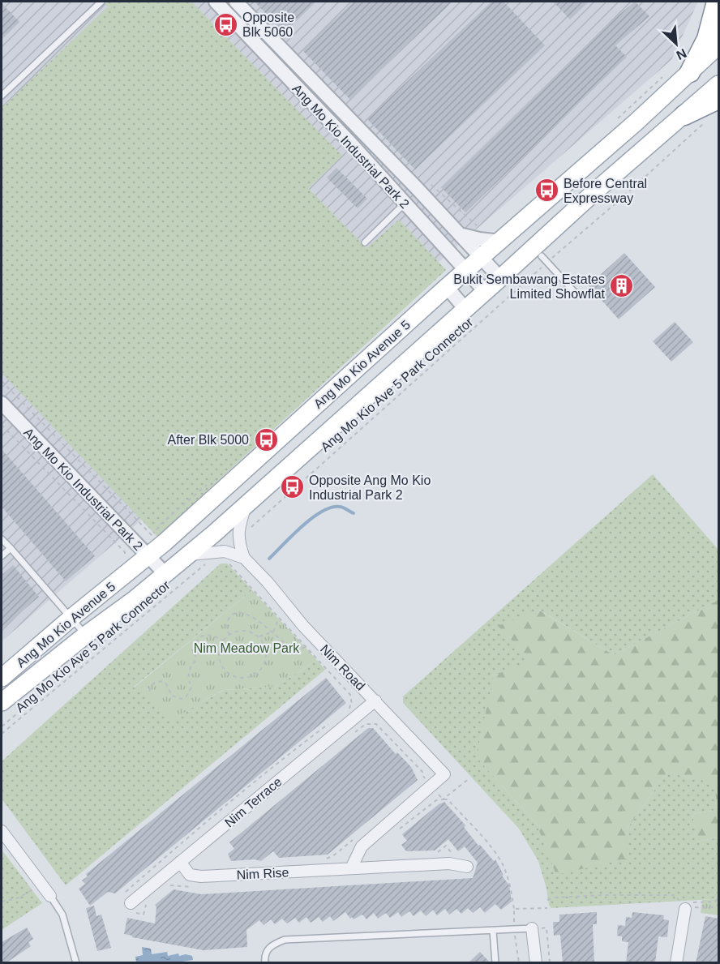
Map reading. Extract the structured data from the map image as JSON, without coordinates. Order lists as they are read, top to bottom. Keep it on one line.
{"streets":{"main road":["Ang Mo Kio Avenue 5"],"street":["Ang Mo Kio Industrial Park 2","Nim Road","Nim Terrace","Nim Rise"],"path":["Ang Mo Kio Ave 5 Park Connector"]},"crossings":[["Ang Mo Kio Industrial Park 2","Ang Mo Kio Avenue 5"],["Ang Mo Kio Avenue 5","Ang Mo Kio Ave 5 Park Connector"],["Nim Road","Nim Terrace"],["Nim Terrace","Nim Rise"]],"parks":["Nim Meadow Park"],"places":{"bus stop":["Opposite Blk 5060","Before Central Expressway","After Blk 5000","Opposite Ang Mo Kio Industrial Park 2"],"building":["Bukit Sembawang Estates Limited Showflat"]},"north":"bottom right"}
